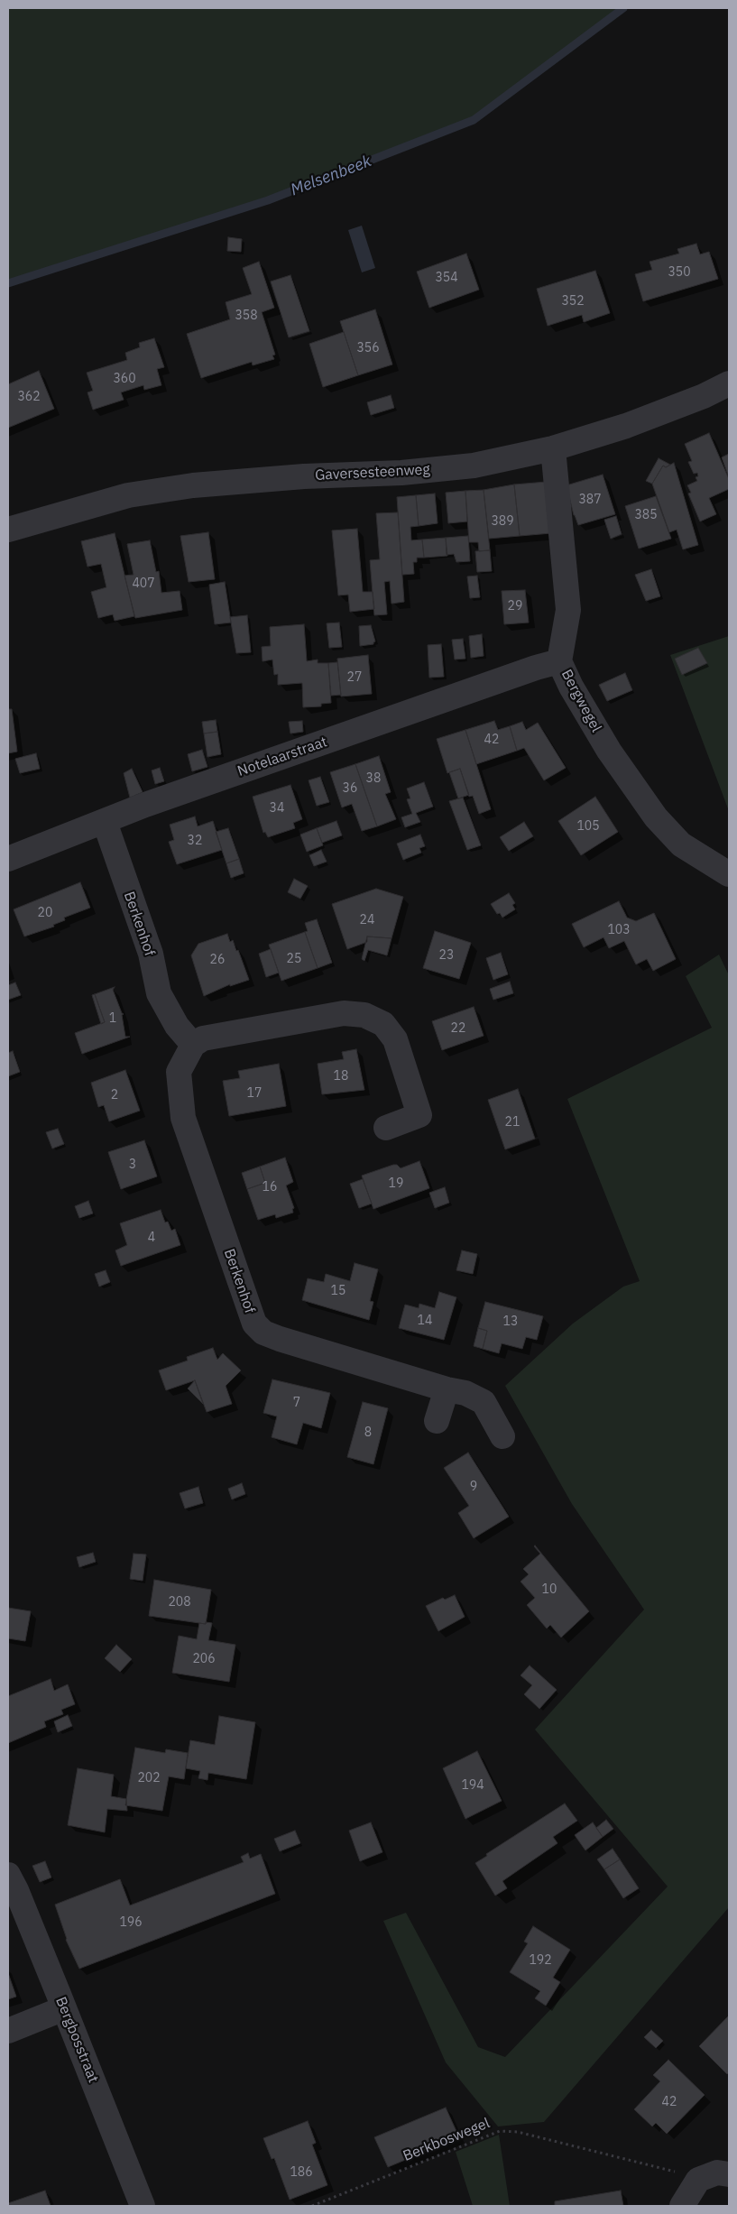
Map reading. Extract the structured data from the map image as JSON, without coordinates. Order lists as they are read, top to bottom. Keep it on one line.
{"streets":{"street":["Gaversesteenweg","Bergwegel","Notelaarstraat","Berkenhof","Bergbosstraat"],"path":["Berkboswegel"]},"crossings":[["Gaversesteenweg","Bergwegel"],["Bergwegel","Notelaarstraat"],["Notelaarstraat","Berkenhof"]],"water":["Melsenbeek"],"house_numbers":["350","354","352","358","356","360","362","387","385","389","407","29","27","42","38","36","34","105","32","20","24","103","23","25","26","1","22","18","17","2","21","3","19","16","4","15","14","13","7","8","9","10","208","206","202","194","196","192","42","186"]}
